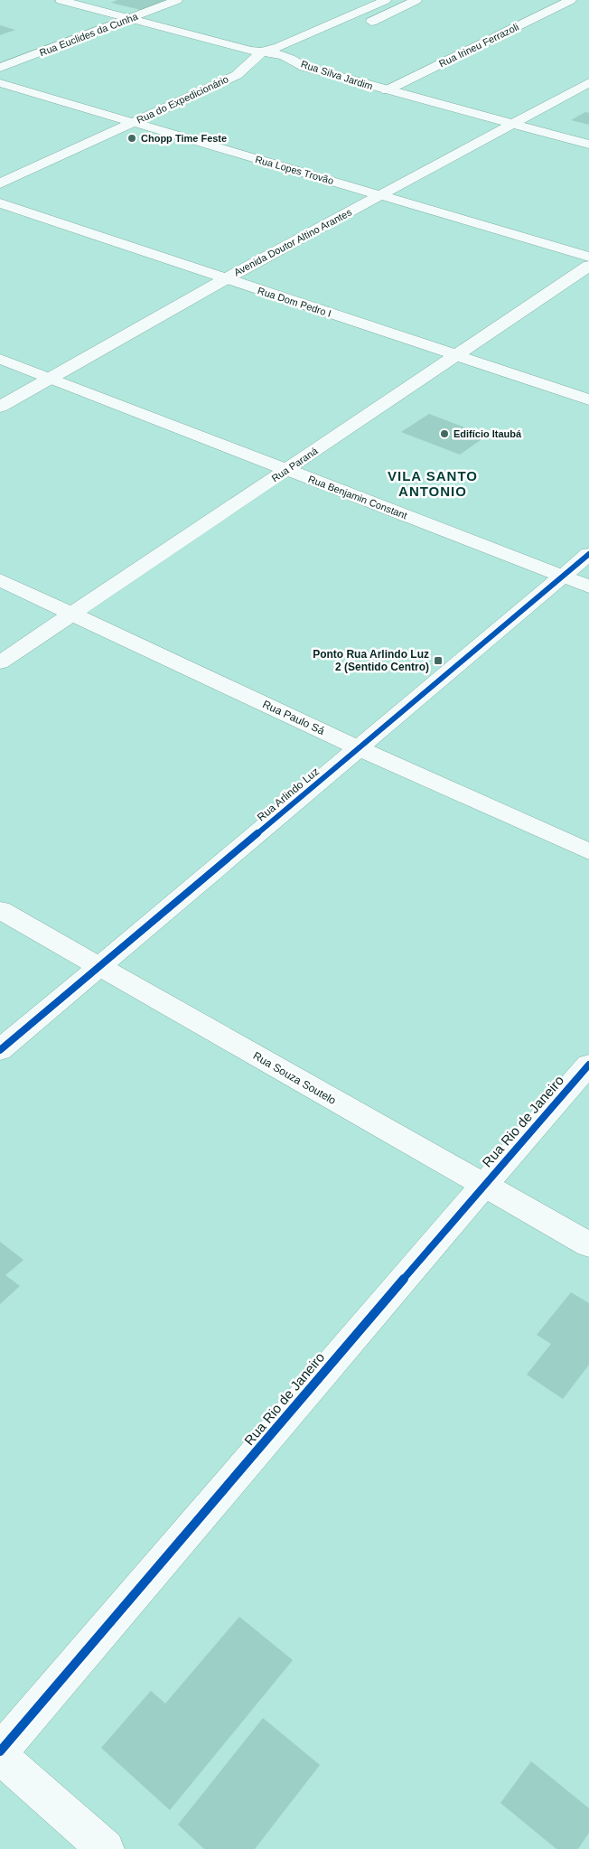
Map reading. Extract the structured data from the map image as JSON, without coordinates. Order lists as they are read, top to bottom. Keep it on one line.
{"streets":{"street":["Rua Euclides da Cunha","Rua Irineu Ferrazoli","Rua Silva Jardim","Rua do Expedicionário","Rua Lopes Trovão","Avenida Doutor Altino Arantes","Rua Dom Pedro I","Rua Paraná","Rua Benjamin Constant","Rua Paulo Sá","Rua Arlindo Luz","Rua Souza Soutelo","Rua Rio de Janeiro"]},"crossings":[["Rua Euclides da Cunha","Rua Silva Jardim"],["Rua Irineu Ferrazoli","Rua Silva Jardim"],["Rua Silva Jardim","Rua do Expedicionário"],["Rua Silva Jardim","Avenida Doutor Altino Arantes"],["Rua do Expedicionário","Rua Lopes Trovão"],["Rua Lopes Trovão","Avenida Doutor Altino Arantes"],["Avenida Doutor Altino Arantes","Rua Dom Pedro I"],["Avenida Doutor Altino Arantes","Rua Benjamin Constant"],["Rua Dom Pedro I","Rua Paraná"],["Rua Paraná","Rua Benjamin Constant"],["Rua Paraná","Rua Paulo Sá"],["Rua Benjamin Constant","Rua Arlindo Luz"],["Rua Paulo Sá","Rua Arlindo Luz"],["Rua Arlindo Luz","Rua Souza Soutelo"],["Rua Souza Soutelo","Rua Rio de Janeiro"]],"districts":["VILA SANTO ANTONIO"],"places":{"other":["Chopp Time Feste","Edifício Itaubá"],"transit":["Ponto Rua Arlindo Luz 2 (Sentido Centro)"]}}
